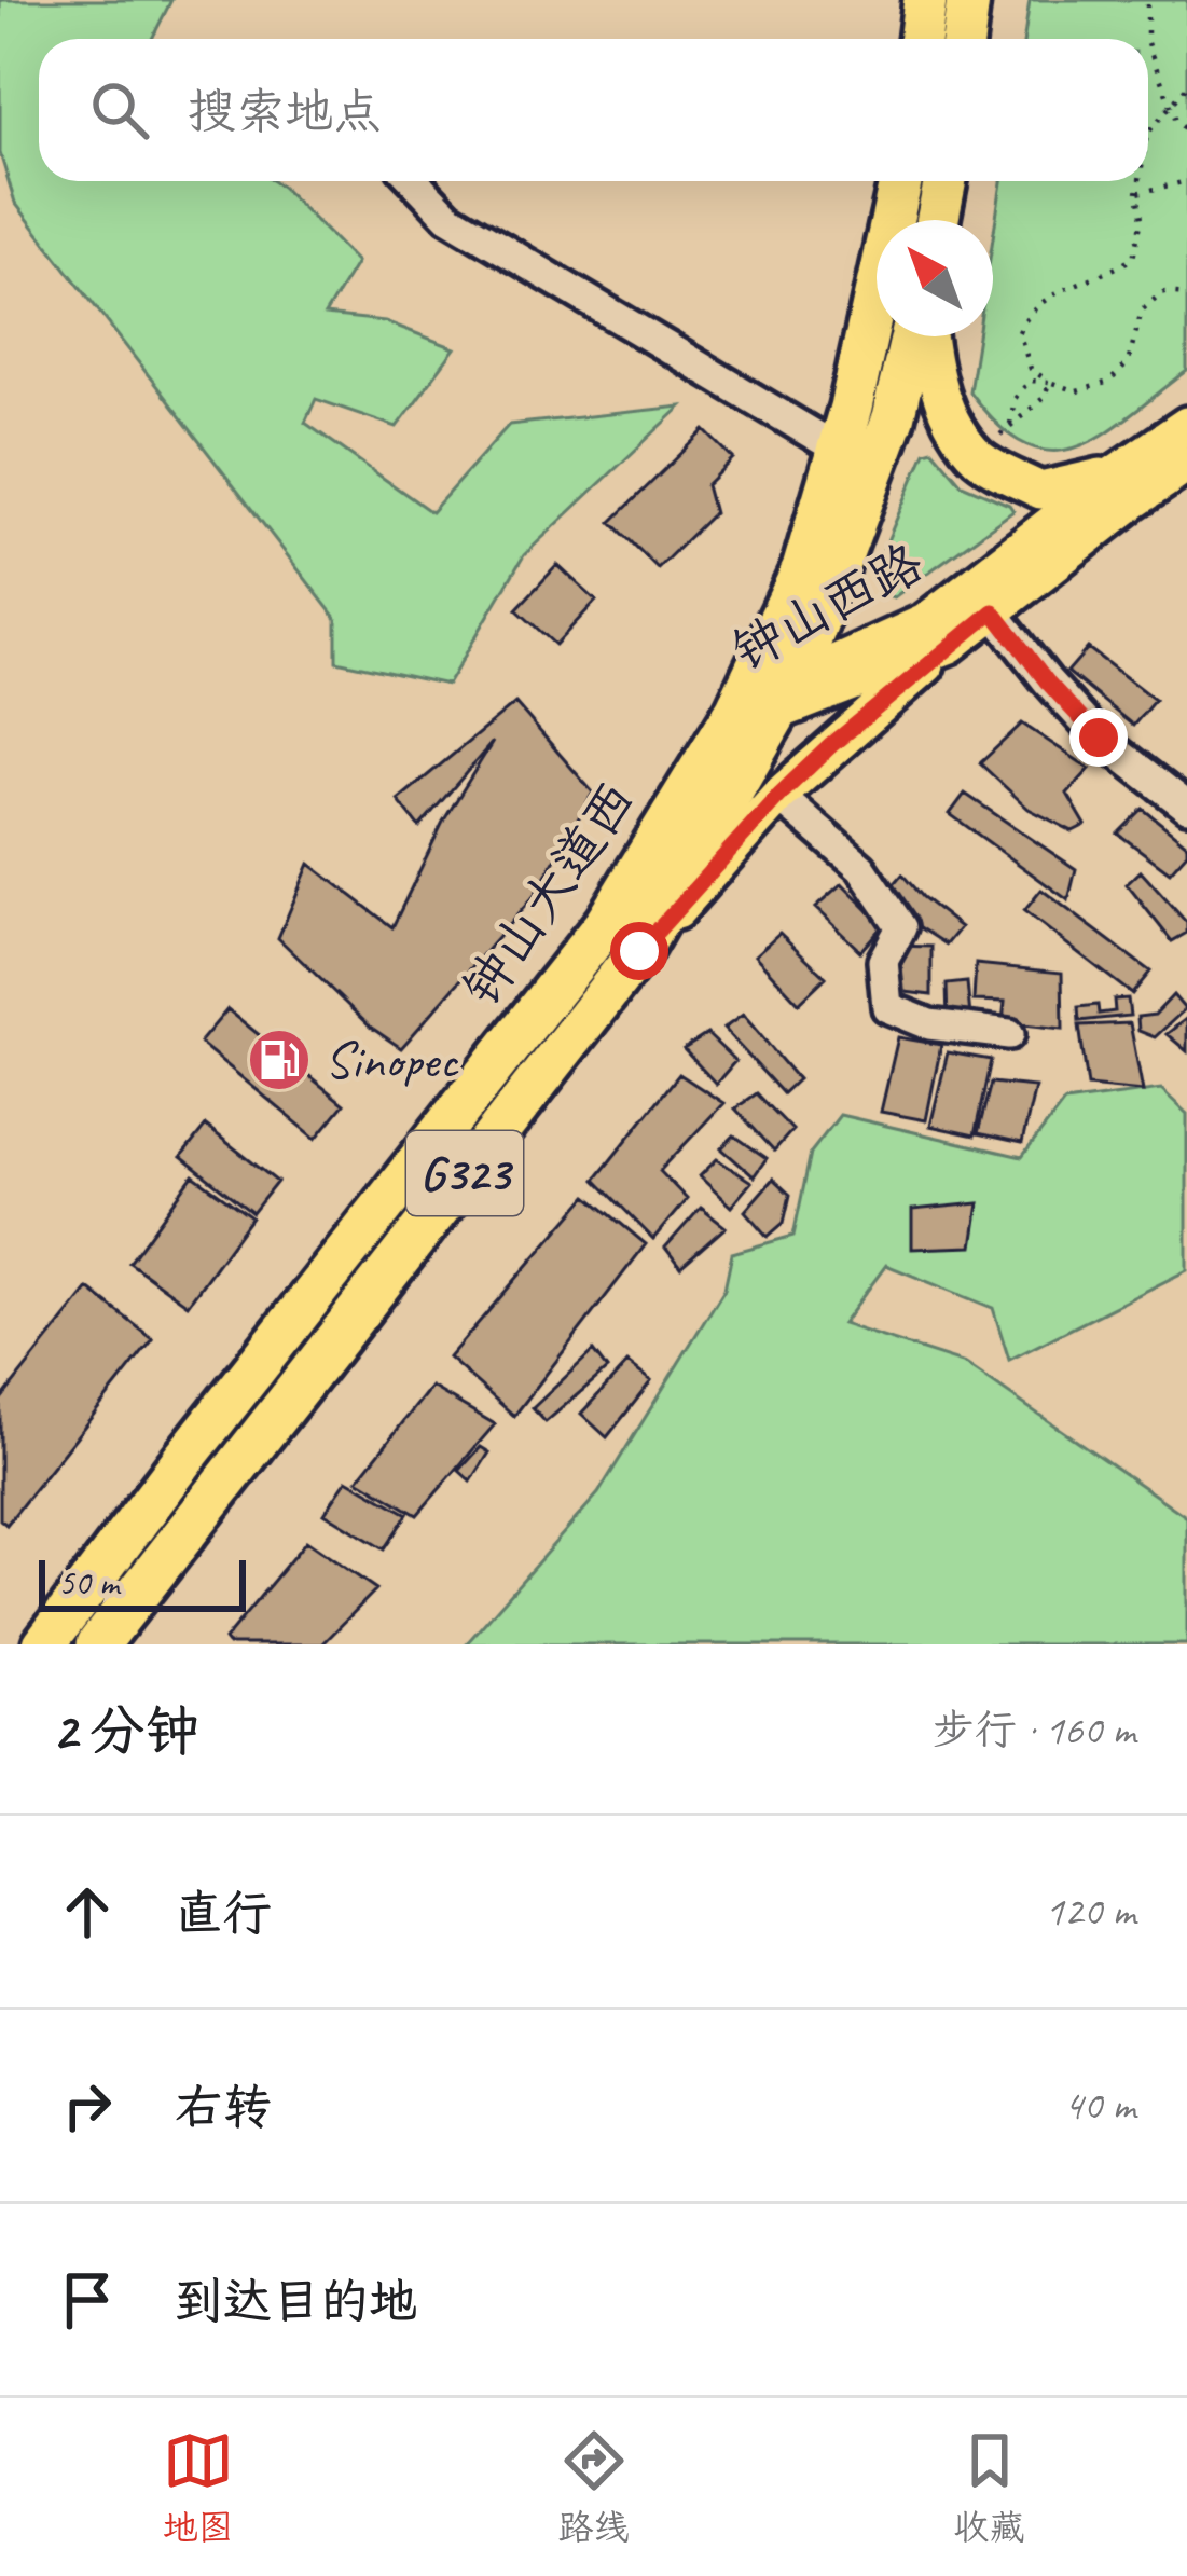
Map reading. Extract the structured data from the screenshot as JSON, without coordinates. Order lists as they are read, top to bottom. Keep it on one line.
{"streets":{"highway":["钟山大道西","G323"],"main road":["钟山西路"]},"crossings":[["钟山西路","钟山大道西"]],"places":{"fuel station":["Sinopec"]},"scale_bar":"50 m","north":"top left","page":{"search":"搜索地点","scale":"50 m","heading":["2 分钟","步行 · 160 m"],"list":[["直行","120 m"],["右转","40 m"],"到达目的地"],"nav":["地图","路线","收藏"]}}
